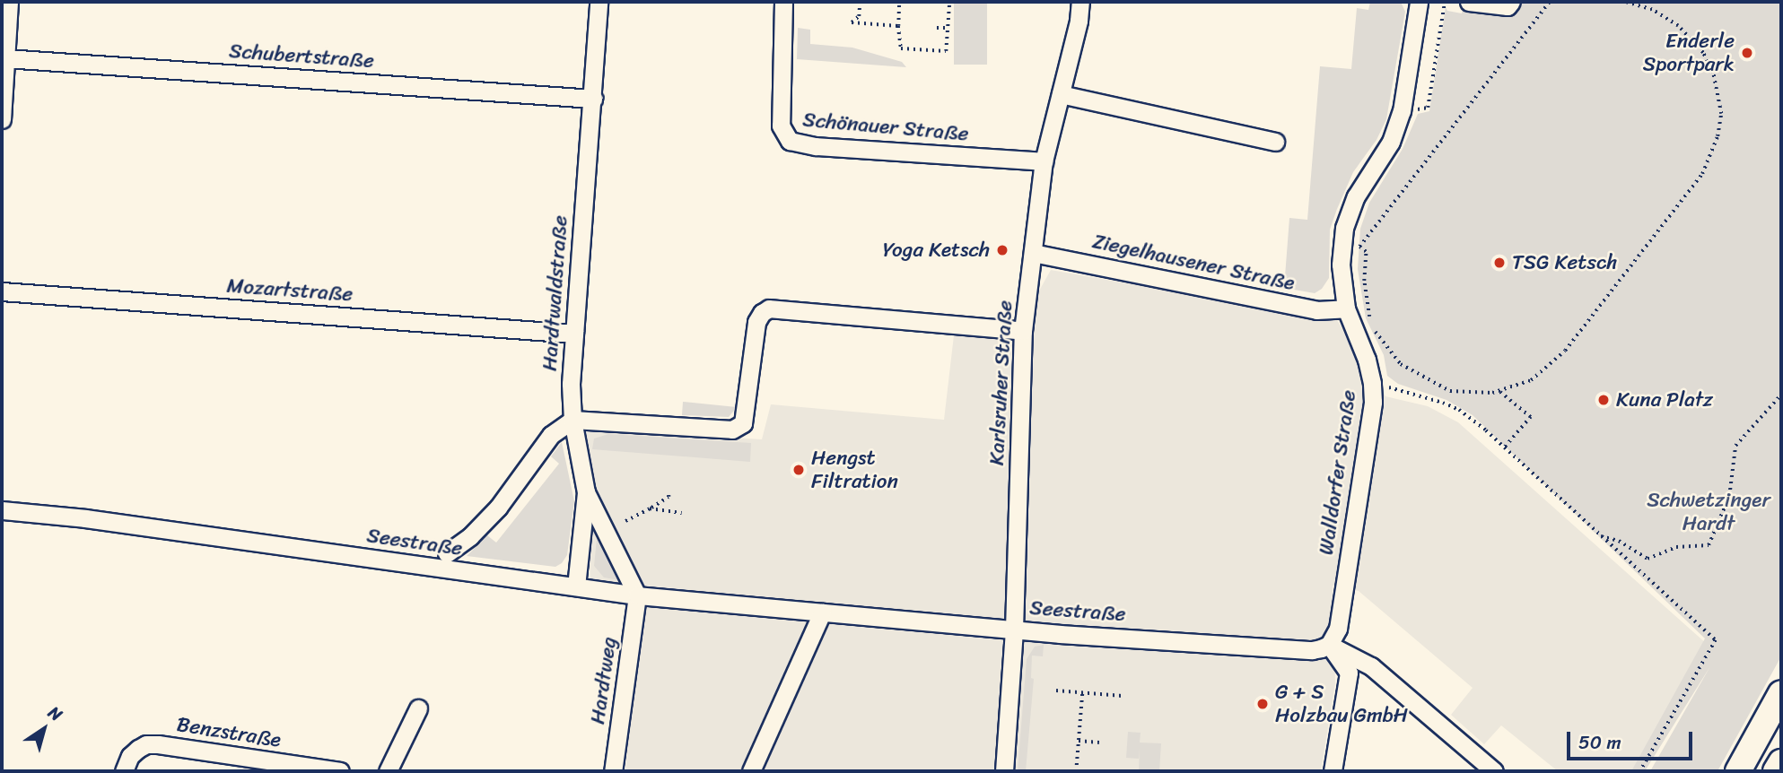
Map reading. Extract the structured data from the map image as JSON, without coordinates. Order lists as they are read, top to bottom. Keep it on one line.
{"streets":{"street":["Schubertstraße","Schönauer Straße","Ziegelhausener Straße","Mozartstraße","Hardtwaldstraße","Karlsruher Straße","Walldorfer Straße","Seestraße","Hardtweg","Benzstraße"]},"crossings":[["Schubertstraße","Hardtwaldstraße"],["Schönauer Straße","Karlsruher Straße"],["Ziegelhausener Straße","Karlsruher Straße"],["Ziegelhausener Straße","Walldorfer Straße"],["Mozartstraße","Hardtwaldstraße"],["Hardtwaldstraße","Seestraße"],["Karlsruher Straße","Seestraße"],["Walldorfer Straße","Seestraße"],["Seestraße","Hardtweg"]],"parks":["Schwetzinger Hardt"],"places":["Enderle Sportpark","Yoga Ketsch","TSG Ketsch","Kuna Platz","Hengst Filtration","G + S Holzbau GmbH"],"scale_bar":"50 m","north":"top right"}
